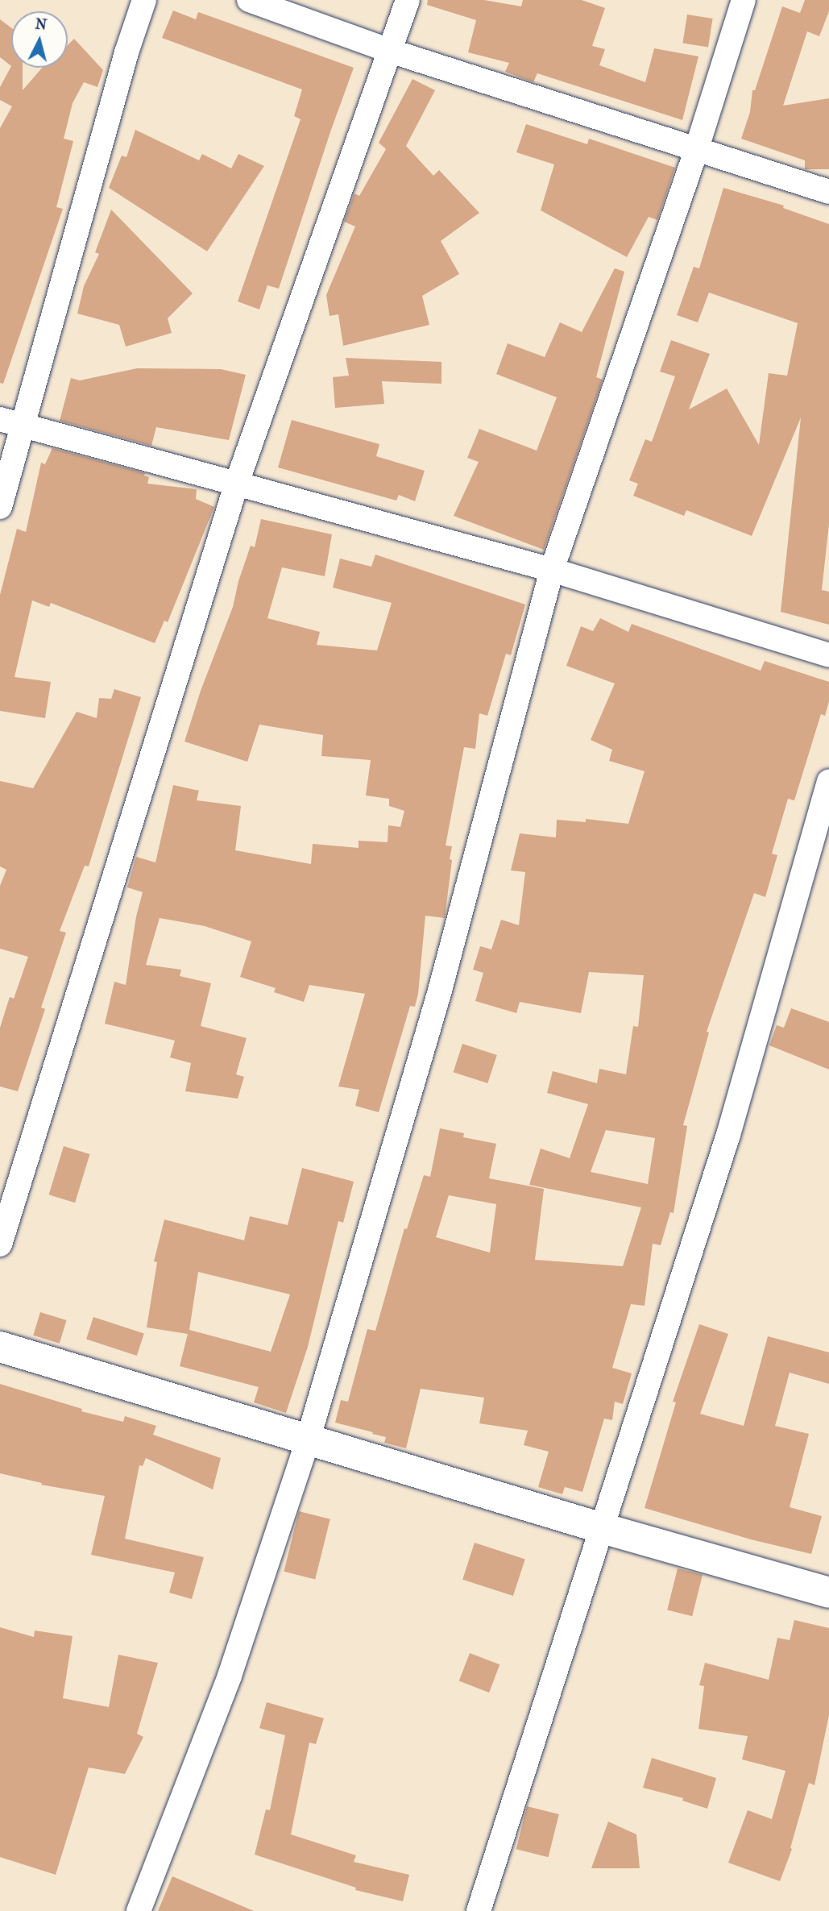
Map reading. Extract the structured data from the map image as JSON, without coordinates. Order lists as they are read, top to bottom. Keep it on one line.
{"north":"top"}
